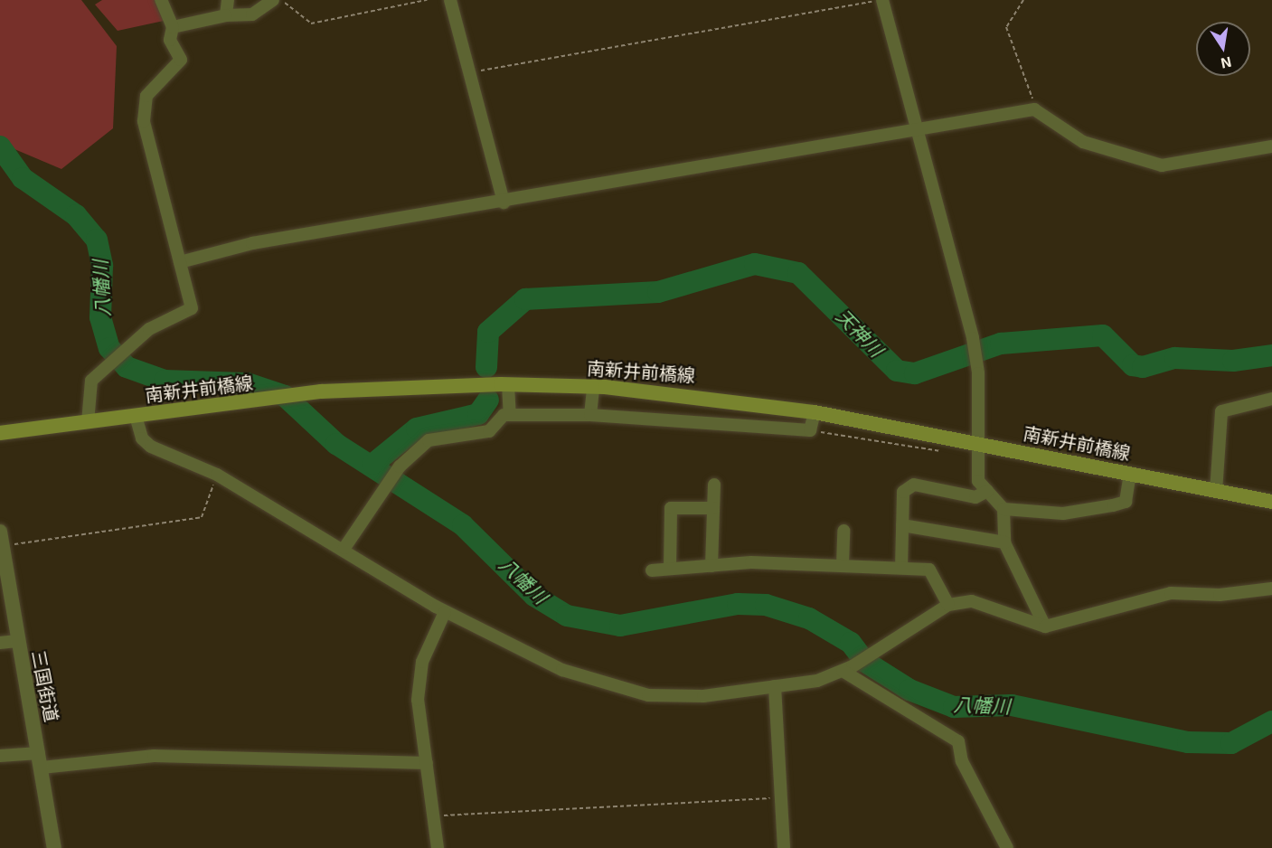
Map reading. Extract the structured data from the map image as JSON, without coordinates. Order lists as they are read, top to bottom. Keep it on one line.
{"streets":{"main road":["南新井前橋線"],"street":["三国街道"]},"water":["八幡川","天神川"],"north":"bottom"}
